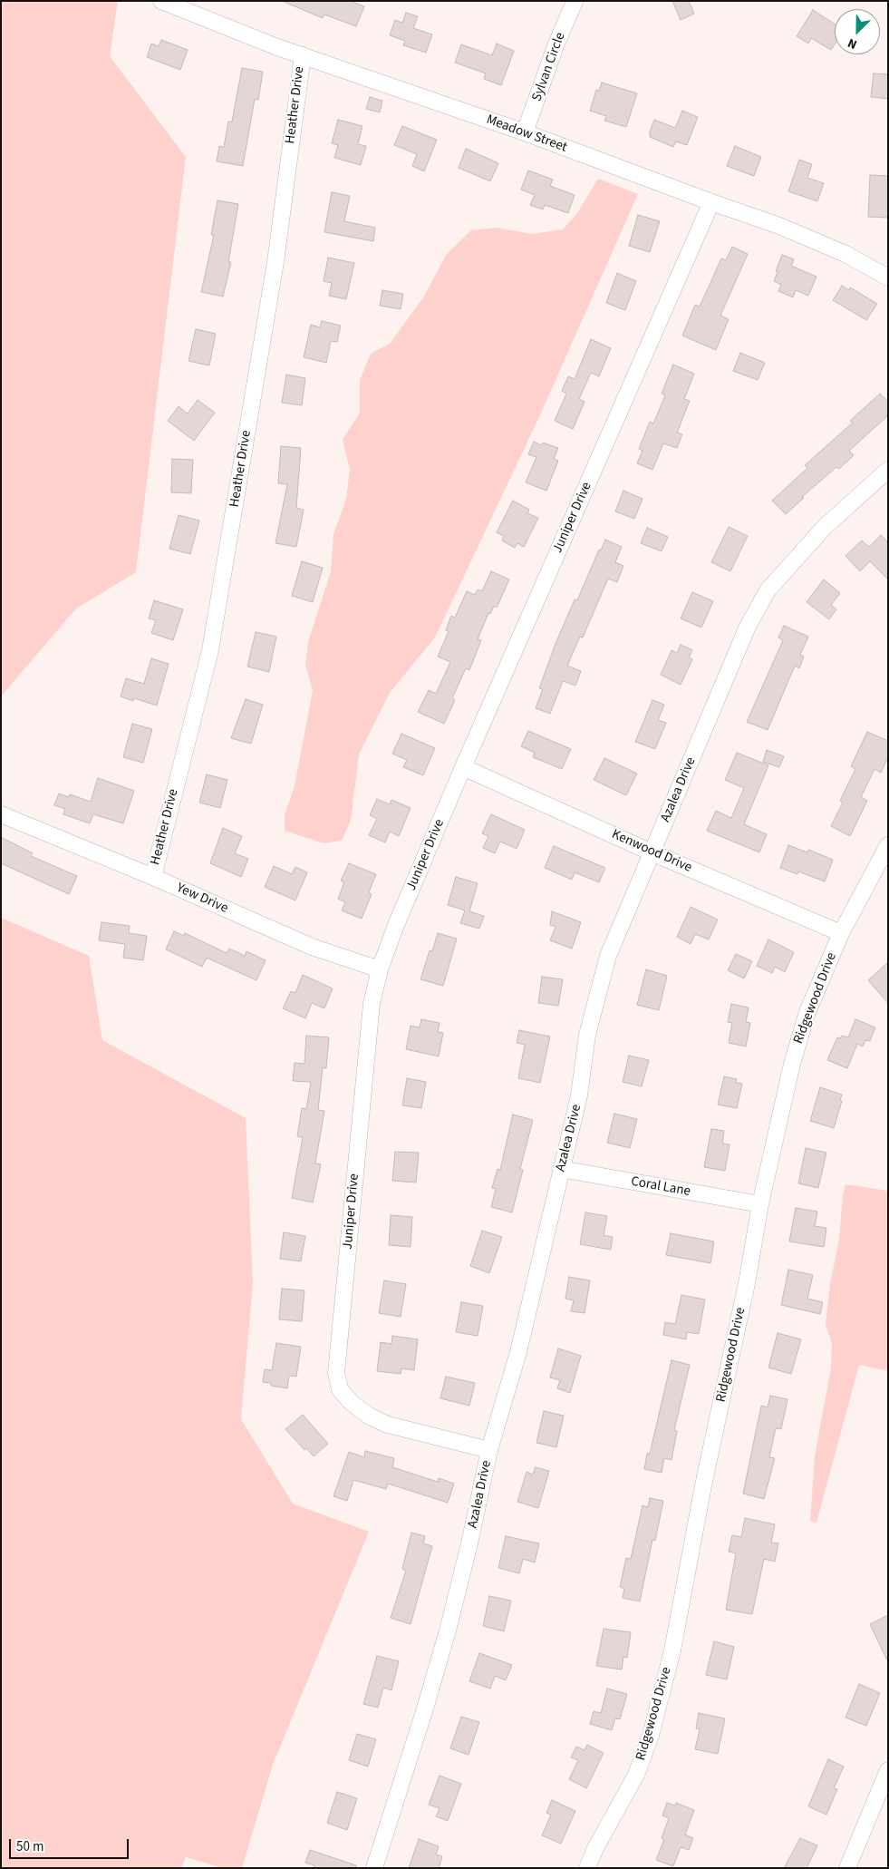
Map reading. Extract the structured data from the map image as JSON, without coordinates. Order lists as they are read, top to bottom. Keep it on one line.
{"streets":{"street":["Sylvan Circle","Heather Drive","Meadow Street","Juniper Drive","Azalea Drive","Kenwood Drive","Yew Drive","Ridgewood Drive","Coral Lane"]},"crossings":[["Sylvan Circle","Meadow Street"],["Heather Drive","Meadow Street"],["Heather Drive","Yew Drive"],["Meadow Street","Juniper Drive"],["Juniper Drive","Azalea Drive"],["Juniper Drive","Kenwood Drive"],["Juniper Drive","Yew Drive"],["Azalea Drive","Kenwood Drive"],["Azalea Drive","Coral Lane"],["Kenwood Drive","Ridgewood Drive"],["Ridgewood Drive","Coral Lane"]],"scale_bar":"50 m","north":"bottom left"}
